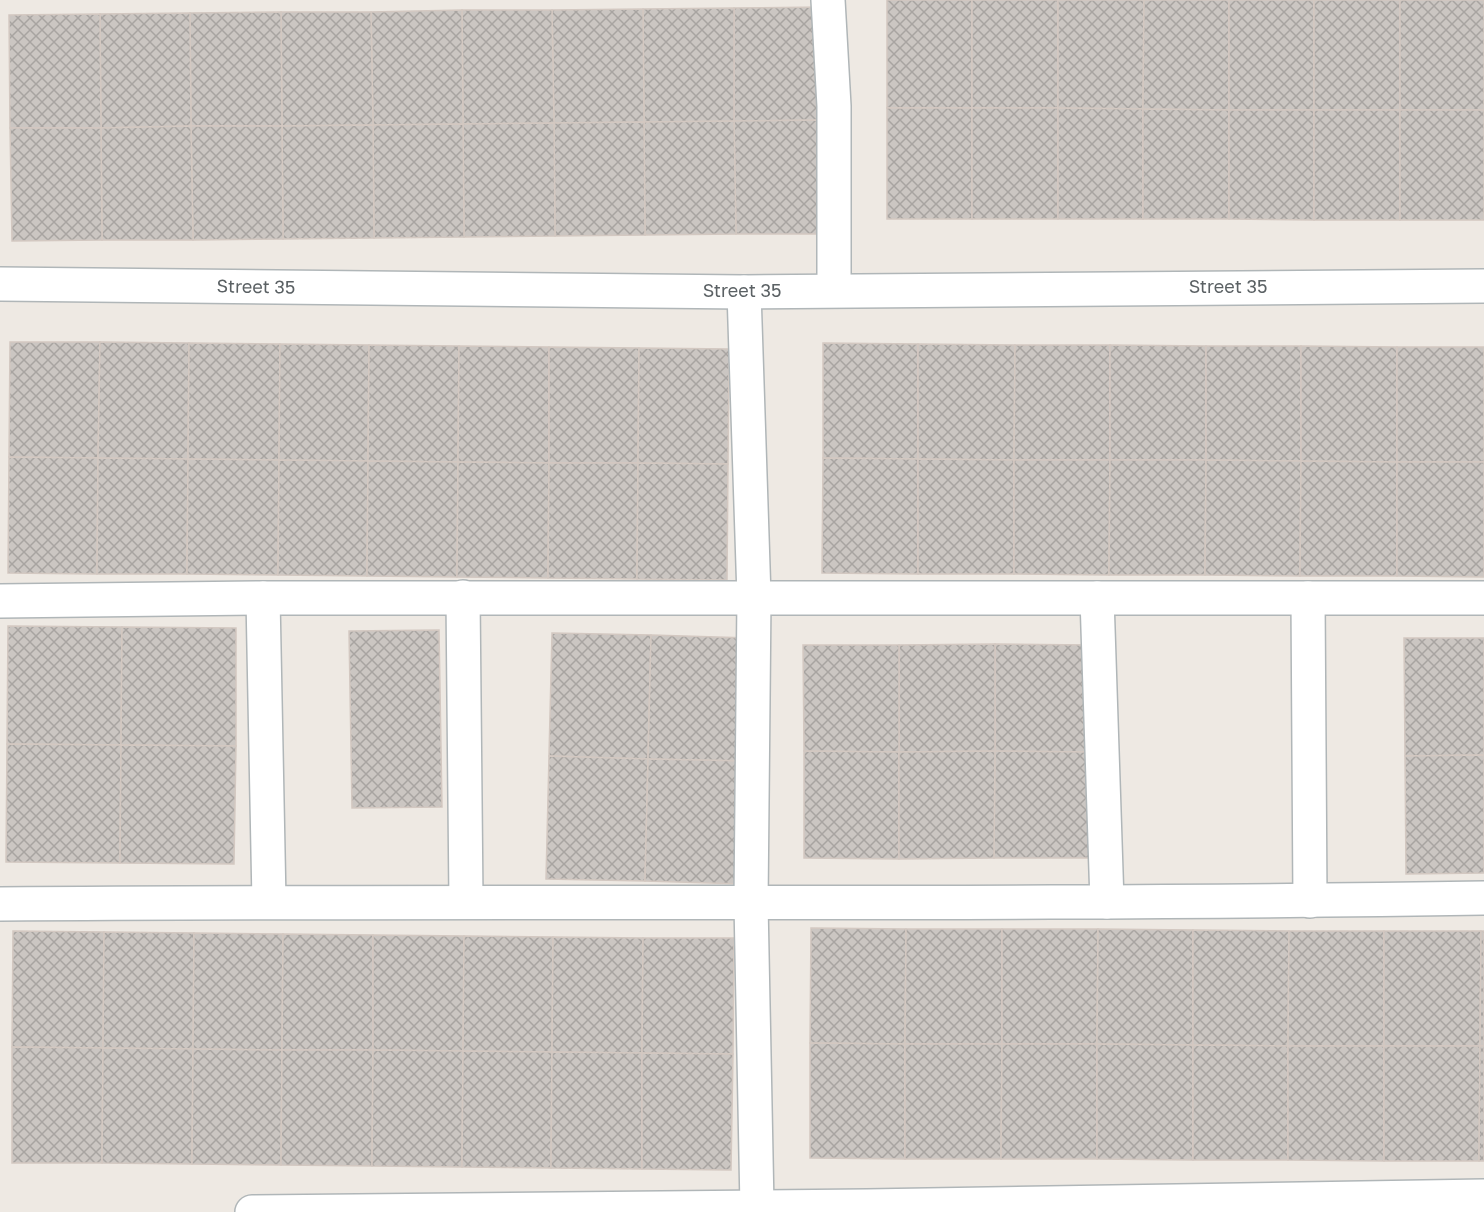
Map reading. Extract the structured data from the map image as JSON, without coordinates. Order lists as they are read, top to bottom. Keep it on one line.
{"streets":{"street":["Street 35"]}}
